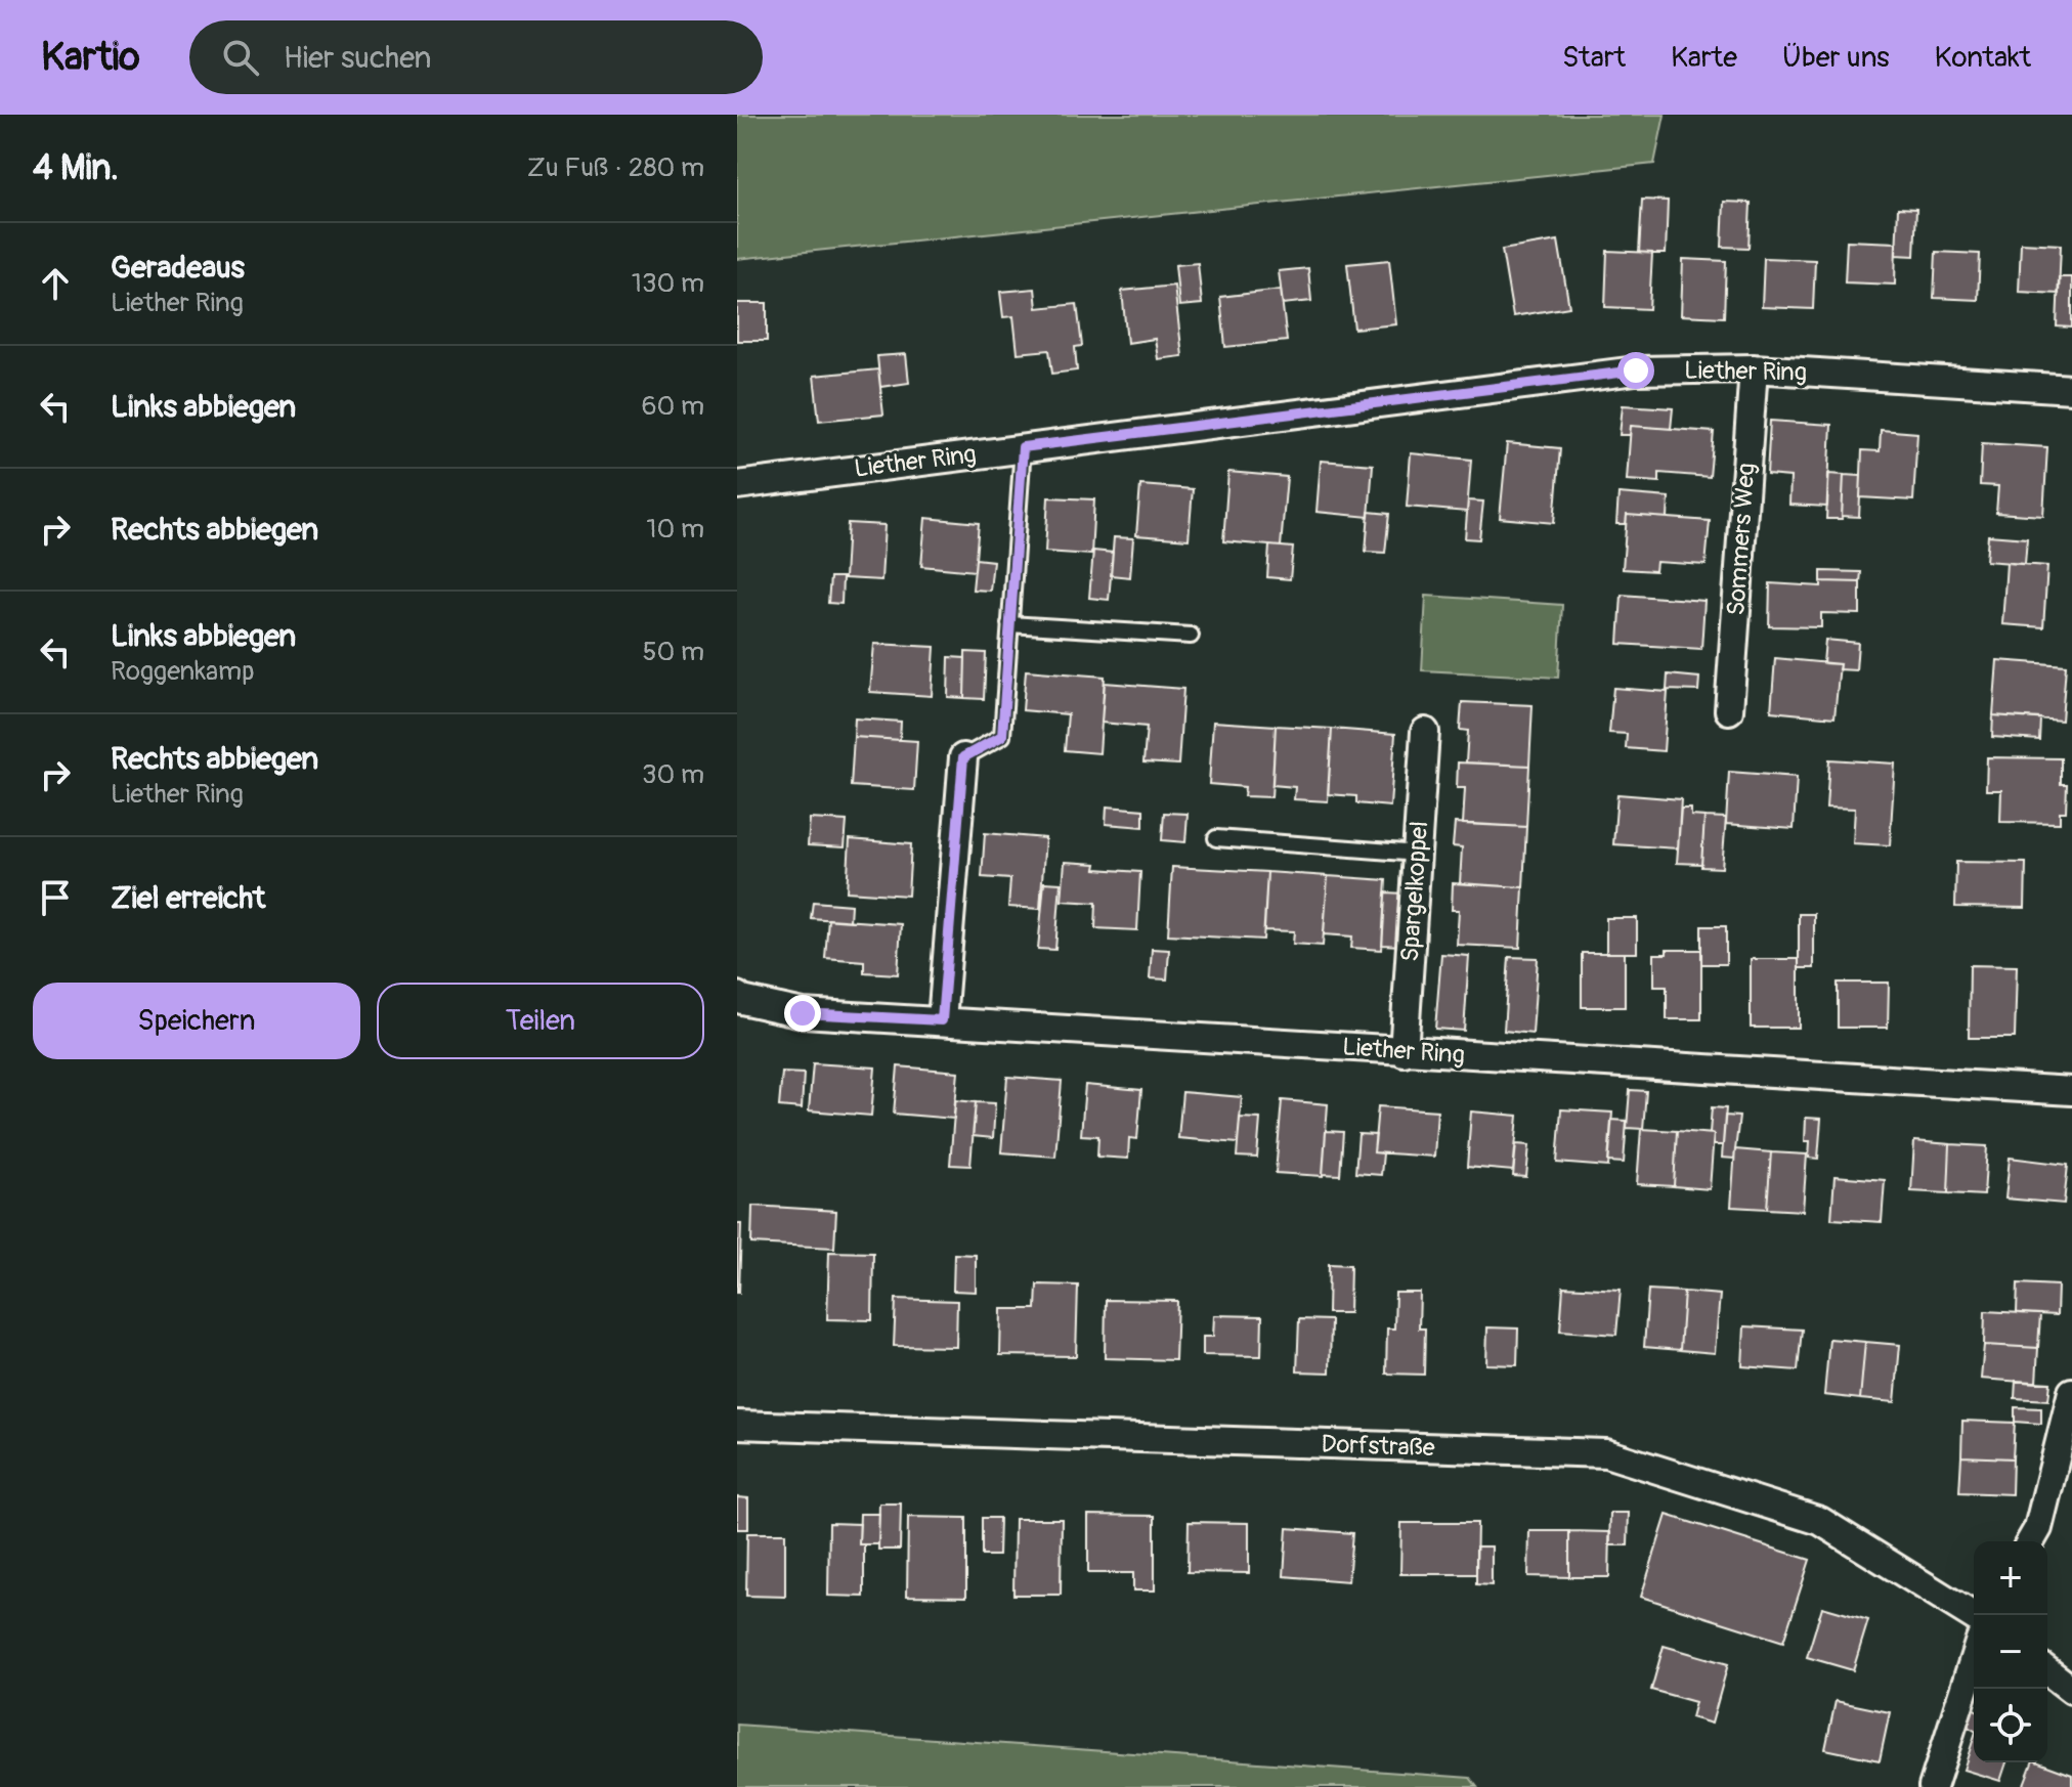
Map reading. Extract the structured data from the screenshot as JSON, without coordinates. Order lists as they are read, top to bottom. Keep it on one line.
{"streets":{"street":["Liether Ring","Sommers Weg","Spargelkoppel","Dorfstraße"]},"crossings":[["Liether Ring","Sommers Weg"],["Liether Ring","Spargelkoppel"]],"page":{"header":"Kartio","search":"Hier suchen","nav":["Start","Karte","Über uns","Kontakt"],"heading":["4 Min.","Zu Fuß · 280 m"],"list":[["Geradeaus","Liether Ring","130 m"],["Links abbiegen","60 m"],["Rechts abbiegen","10 m"],["Links abbiegen","Roggenkamp","50 m"],["Rechts abbiegen","Liether Ring","30 m"],"Ziel erreicht"],"buttons":["Speichern","Teilen"],"map_buttons":["+","−"]}}
